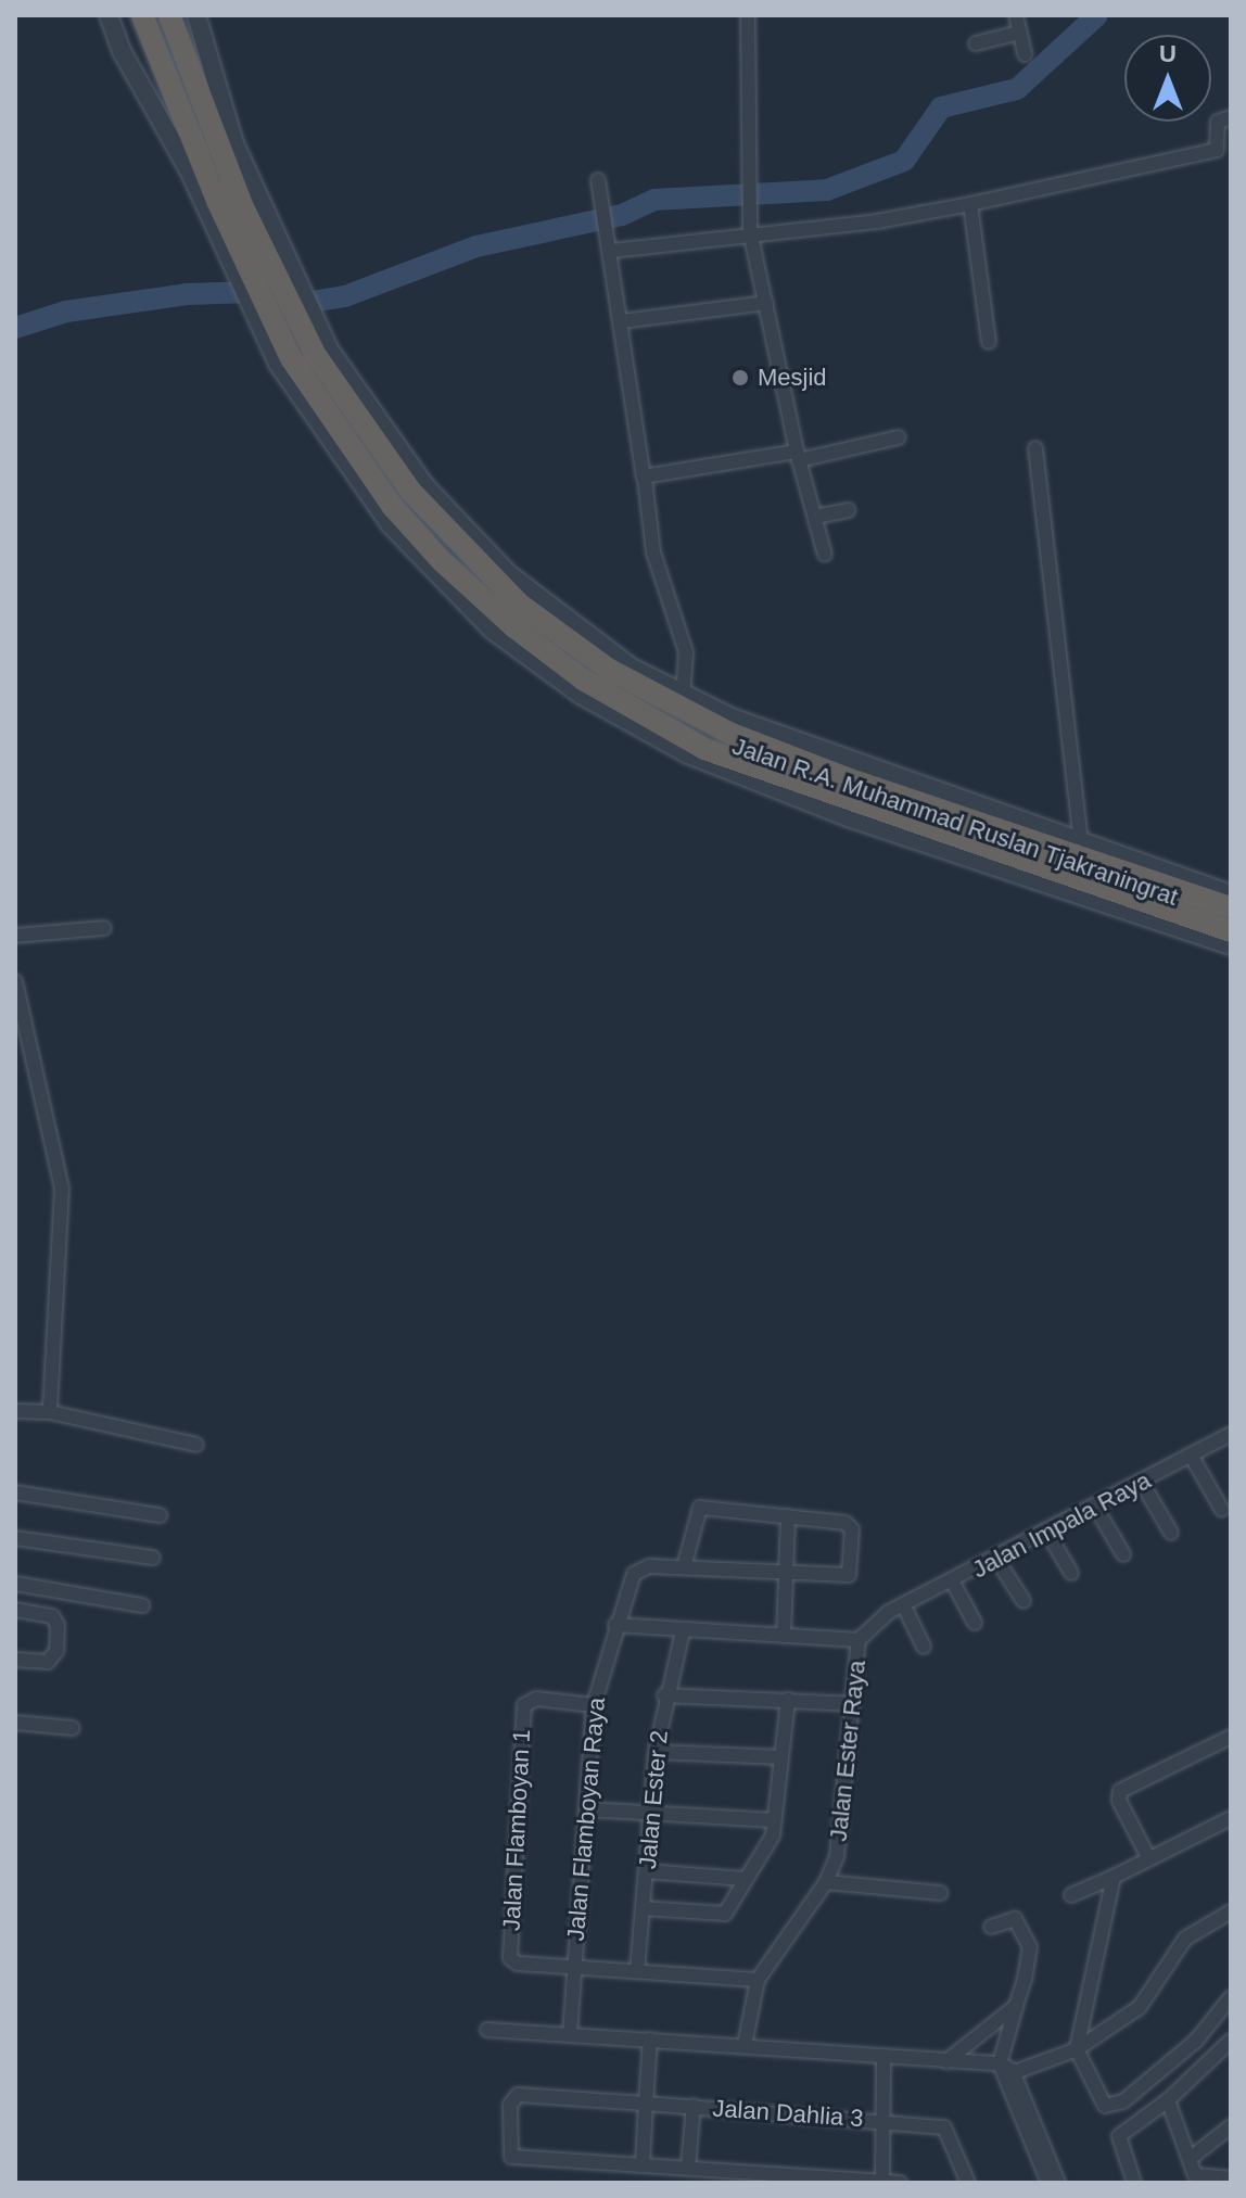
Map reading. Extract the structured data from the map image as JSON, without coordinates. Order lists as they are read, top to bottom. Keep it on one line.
{"streets":{"highway":["Jalan R.A. Muhammad Ruslan Tjakraningrat"],"street":["Jalan Impala Raya","Jalan Ester Raya","Jalan Ester 2","Jalan Flamboyan Raya","Jalan Flamboyan 1","Jalan Dahlia 3"]},"crossings":[["Jalan Impala Raya","Jalan Ester Raya"],["Jalan Flamboyan Raya","Jalan Flamboyan 1"]],"places":["Mesjid"],"north":"top"}
